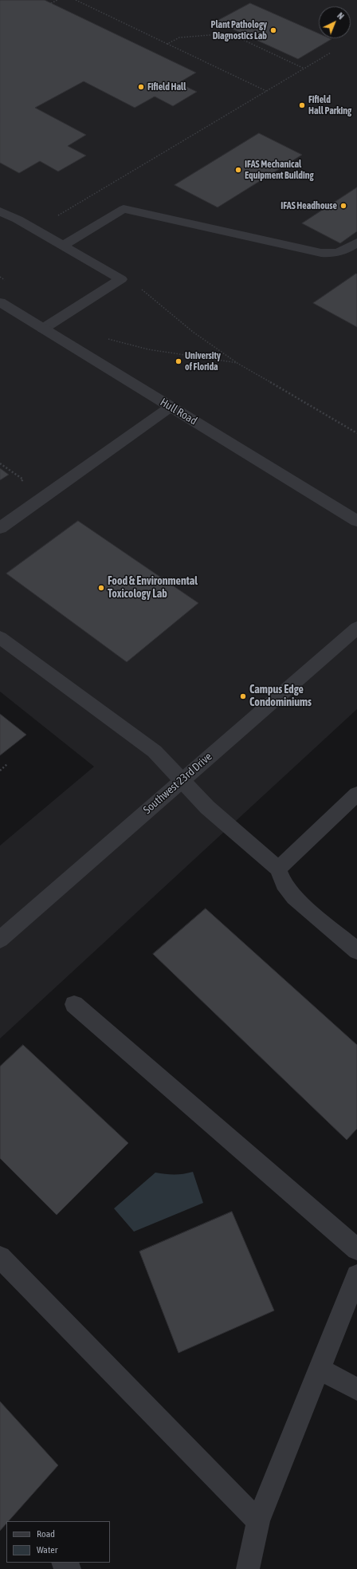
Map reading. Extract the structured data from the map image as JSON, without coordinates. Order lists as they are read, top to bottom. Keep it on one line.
{"streets":{"street":["Hull Road","Southwest 23rd Drive"]},"places":["Plant Pathology Diagnostics Lab","Fifield Hall","Fifield Hall Parking","IFAS Mechanical Equipment Building","IFAS Headhouse","University of Florida","Food & Environmental Toxicology Lab","Campus Edge Condominiums"],"legend":["Road","Water"],"north":"top right"}
